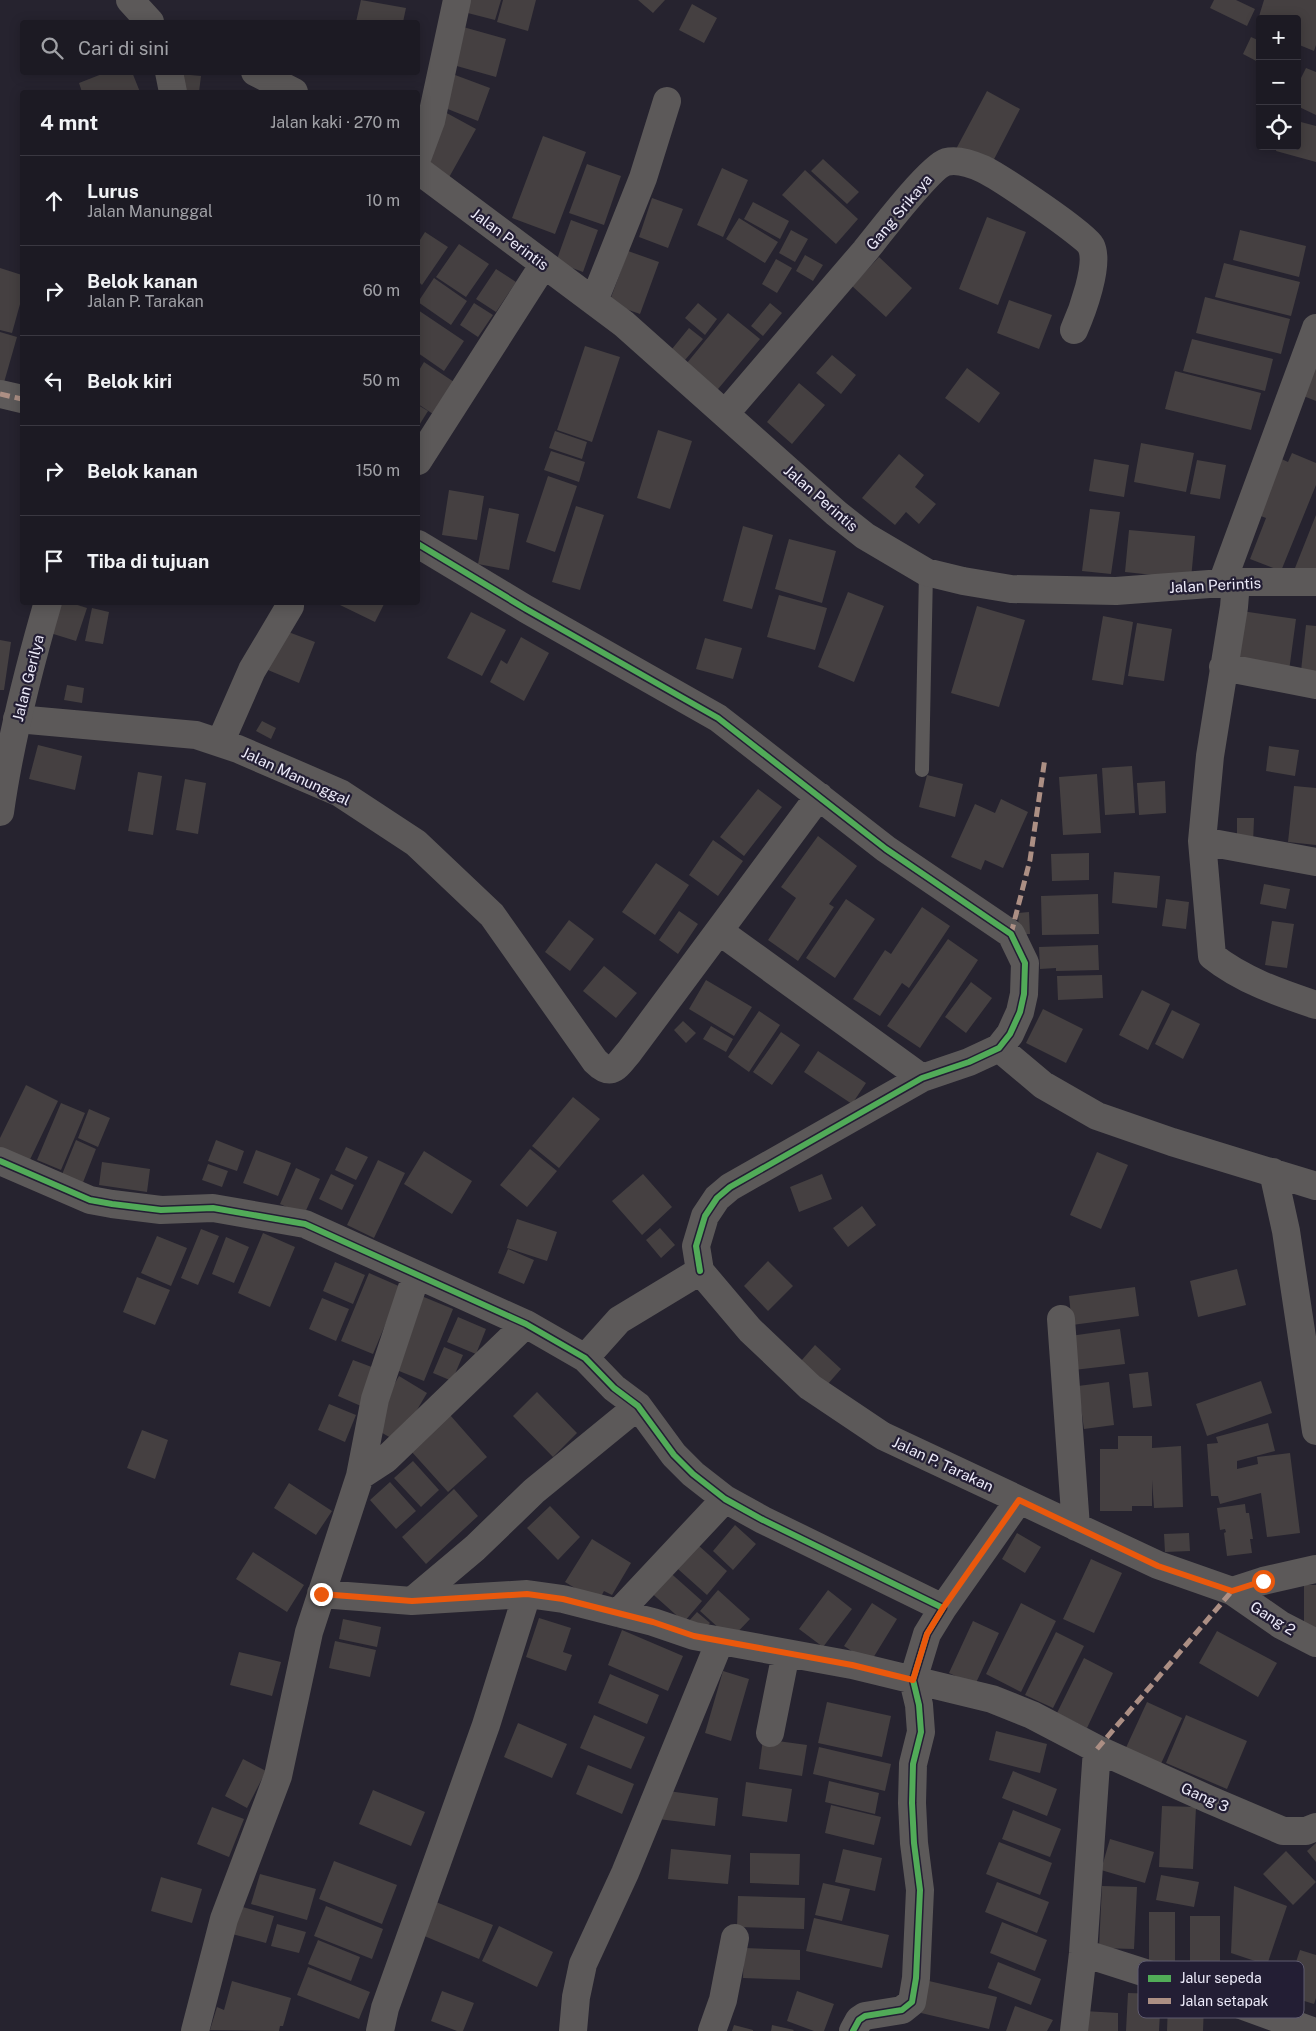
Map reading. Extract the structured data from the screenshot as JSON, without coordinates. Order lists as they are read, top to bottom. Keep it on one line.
{"streets":{"street":["Gang Srikaya","Jalan Perintis","Jalan Gerilya","Jalan Manunggal","Jalan P. Tarakan","Gang 2","Gang 3"]},"crossings":[["Gang Srikaya","Jalan Perintis"],["Jalan Gerilya","Jalan Manunggal"],["Jalan P. Tarakan","Gang 2"]],"legend":["Jalur sepeda","Jalan setapak"],"page":{"map_buttons":["+","−"],"search":"Cari di sini","heading":["4 mnt","Jalan kaki · 270 m"],"list":[["Lurus","Jalan Manunggal","10 m"],["Belok kanan","Jalan P. Tarakan","60 m"],["Belok kiri","50 m"],["Belok kanan","150 m"],"Tiba di tujuan"]}}
